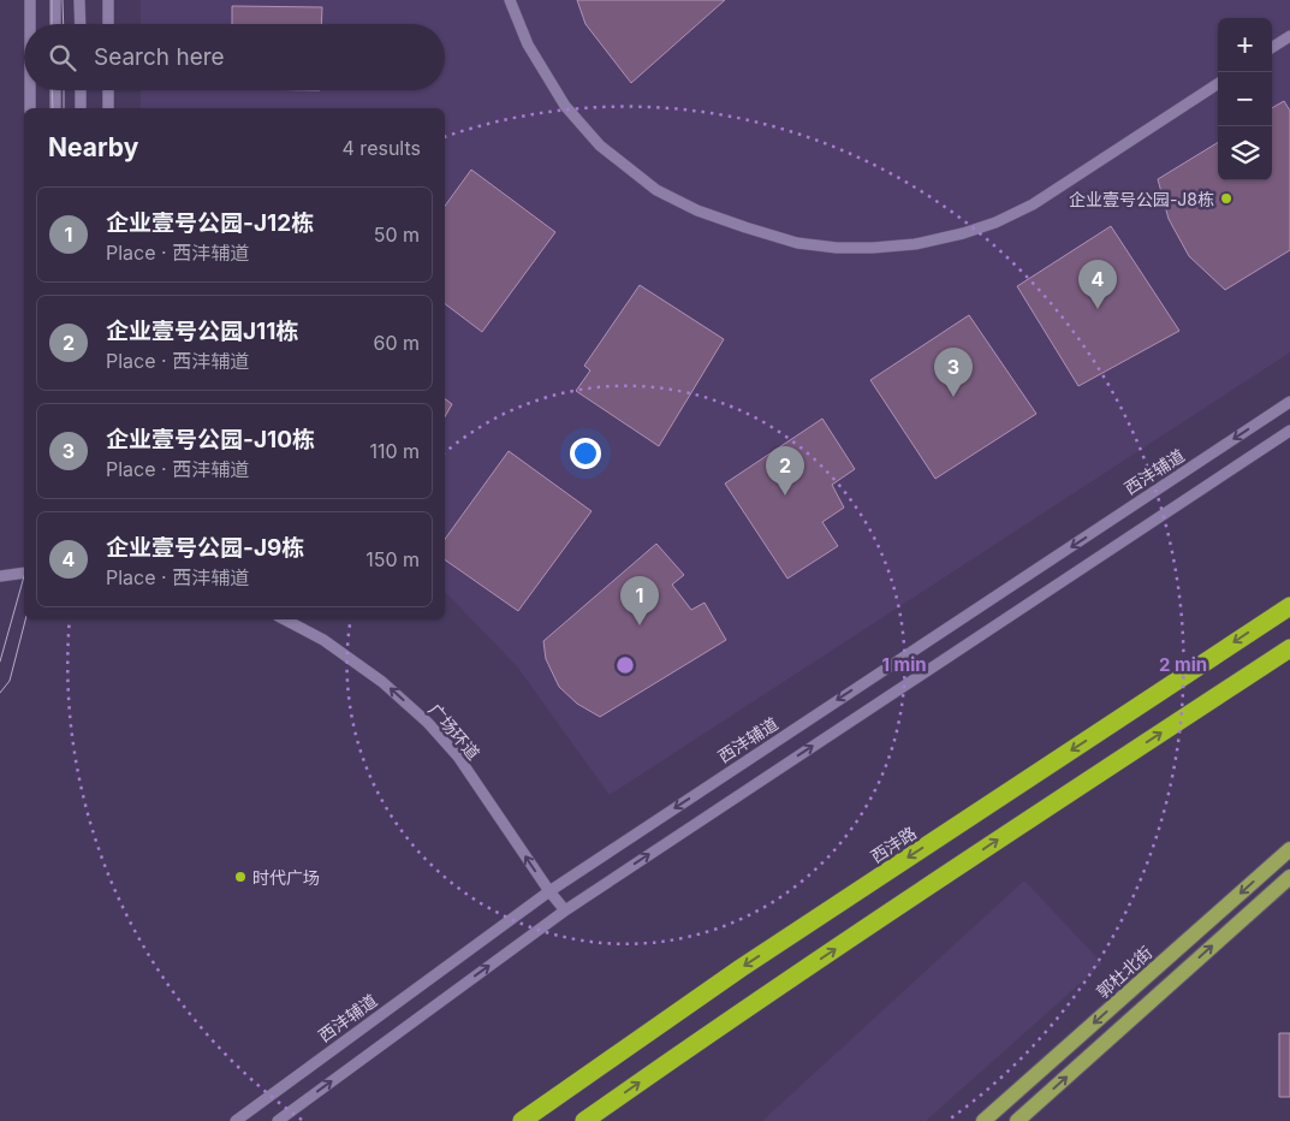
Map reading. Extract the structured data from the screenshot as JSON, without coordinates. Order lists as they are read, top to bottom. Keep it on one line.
{"streets":{"highway":["西沣路"],"main road":["郭杜北街"],"street":["西沣辅道","广场环道"]},"crossings":[["西沣辅道","广场环道"]],"one_way":["广场环道"],"places":["企业壹号公园-J8栋","时代广场"],"page":{"map_buttons":["+","−"],"search":"Search here","heading":["Nearby","4 results"],"list":[{"mark":"1","name":"企业壹号公园-J12栋","note":"Place · 西沣辅道","value":"50 m"},{"mark":"2","name":"企业壹号公园J11栋","note":"Place · 西沣辅道","value":"60 m"},{"mark":"3","name":"企业壹号公园-J10栋","note":"Place · 西沣辅道","value":"110 m"},{"mark":"4","name":"企业壹号公园-J9栋","note":"Place · 西沣辅道","value":"150 m"}],"pins":["4","3","2","1"]},"rings":["1 min","2 min"]}
